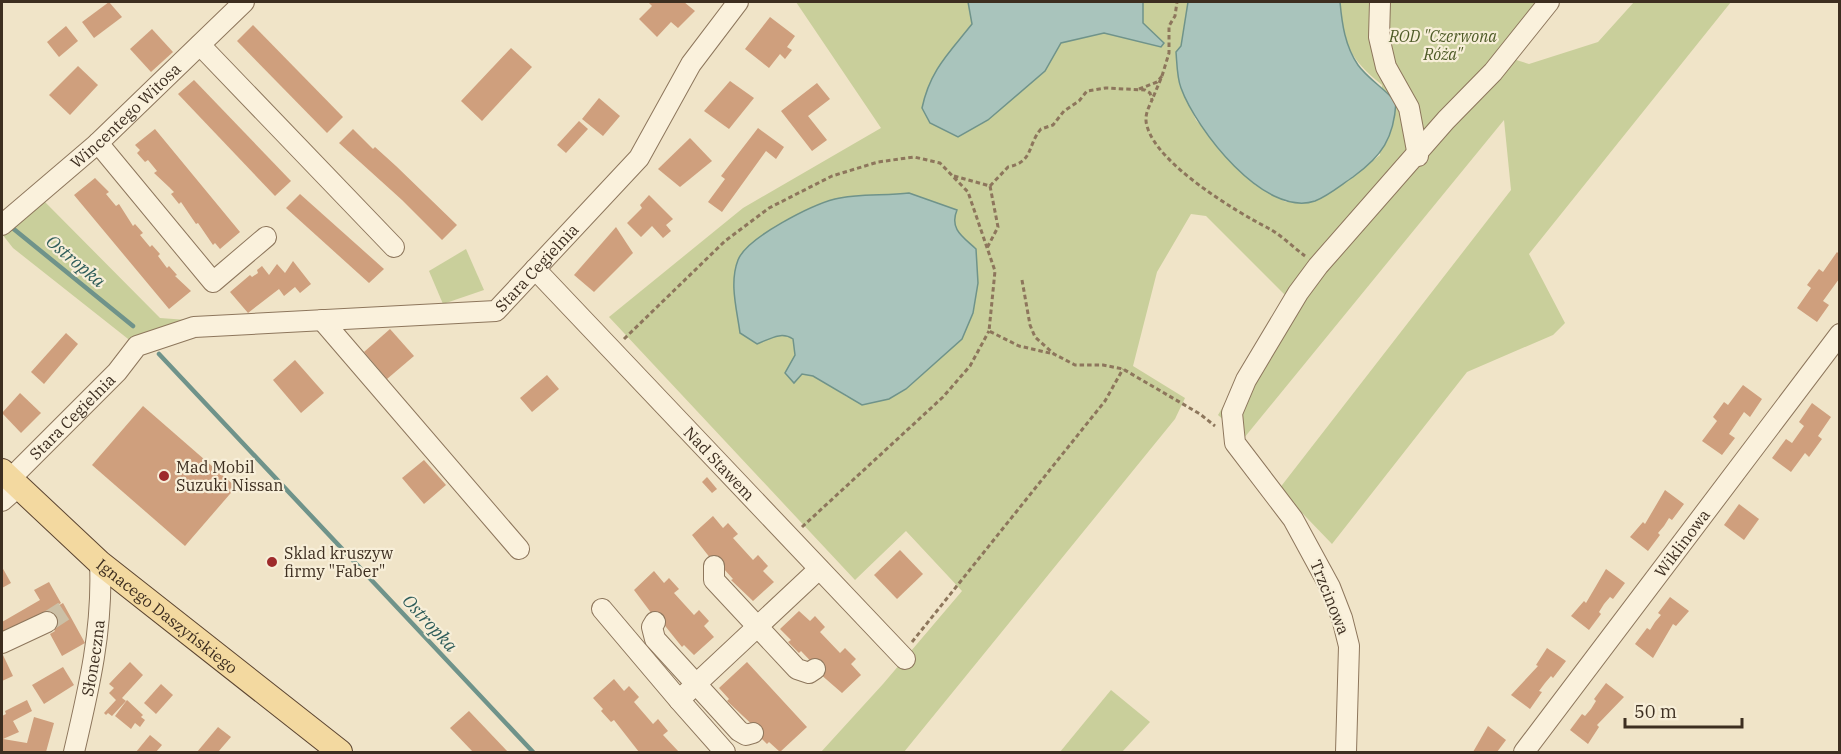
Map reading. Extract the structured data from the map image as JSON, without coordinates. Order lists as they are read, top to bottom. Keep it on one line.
{"streets":{"main road":["Ignacego Daszyńskiego"],"street":["Wincentego Witosa","Stara Cegielnia","Nad Stawem","Wiklinowa","Trzcinowa","Słoneczna"]},"crossings":[["Stara Cegielnia","Nad Stawem"],["Stara Cegielnia","Ignacego Daszyńskiego"],["Ignacego Daszyńskiego","Słoneczna"]],"water":["Ostropka"],"parks":["ROD \"Czerwona Róża\""],"places":["Mad Mobil Suzuki Nissan","Sklad kruszyw firmy \"Faber\""],"scale_bar":"50 m"}
